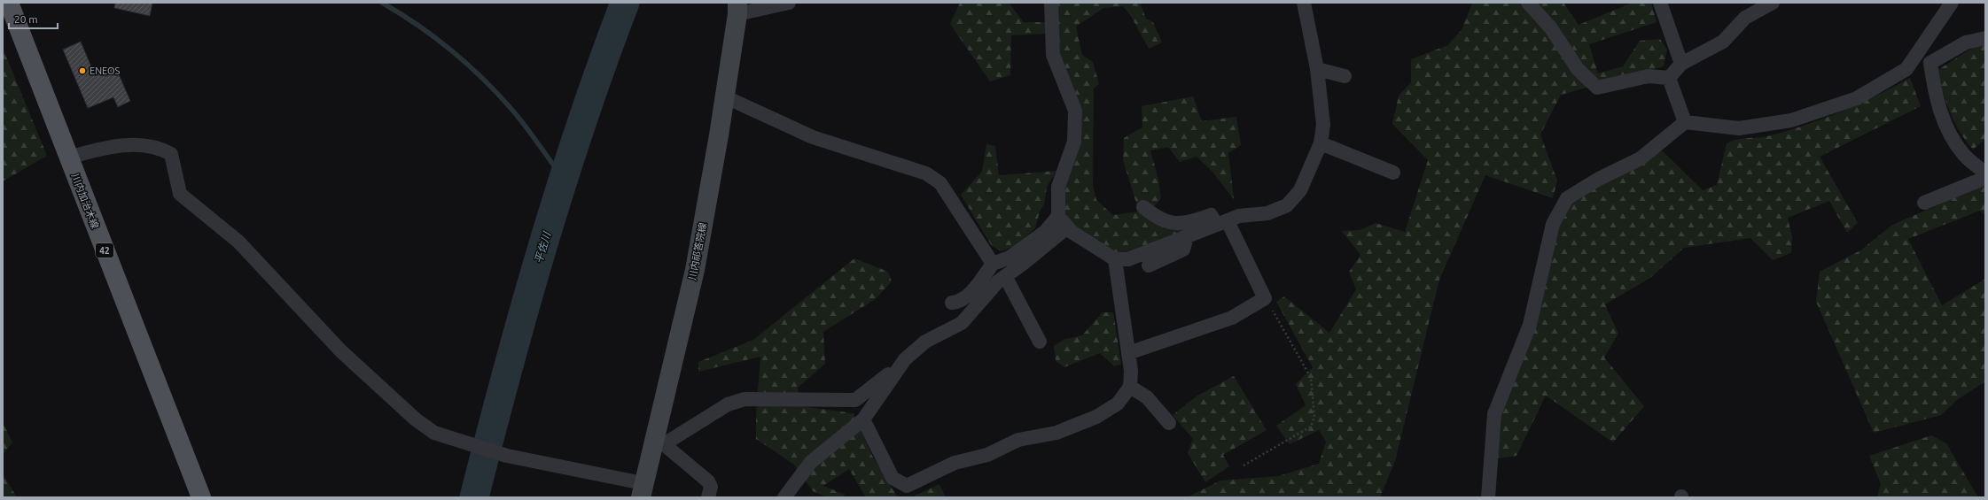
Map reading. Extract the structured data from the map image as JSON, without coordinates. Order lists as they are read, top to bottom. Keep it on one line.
{"streets":{"main road":["川内加治木線","42","川内祁答院線"]},"water":["平佐川"],"places":["ENEOS"],"scale_bar":"20 m"}
